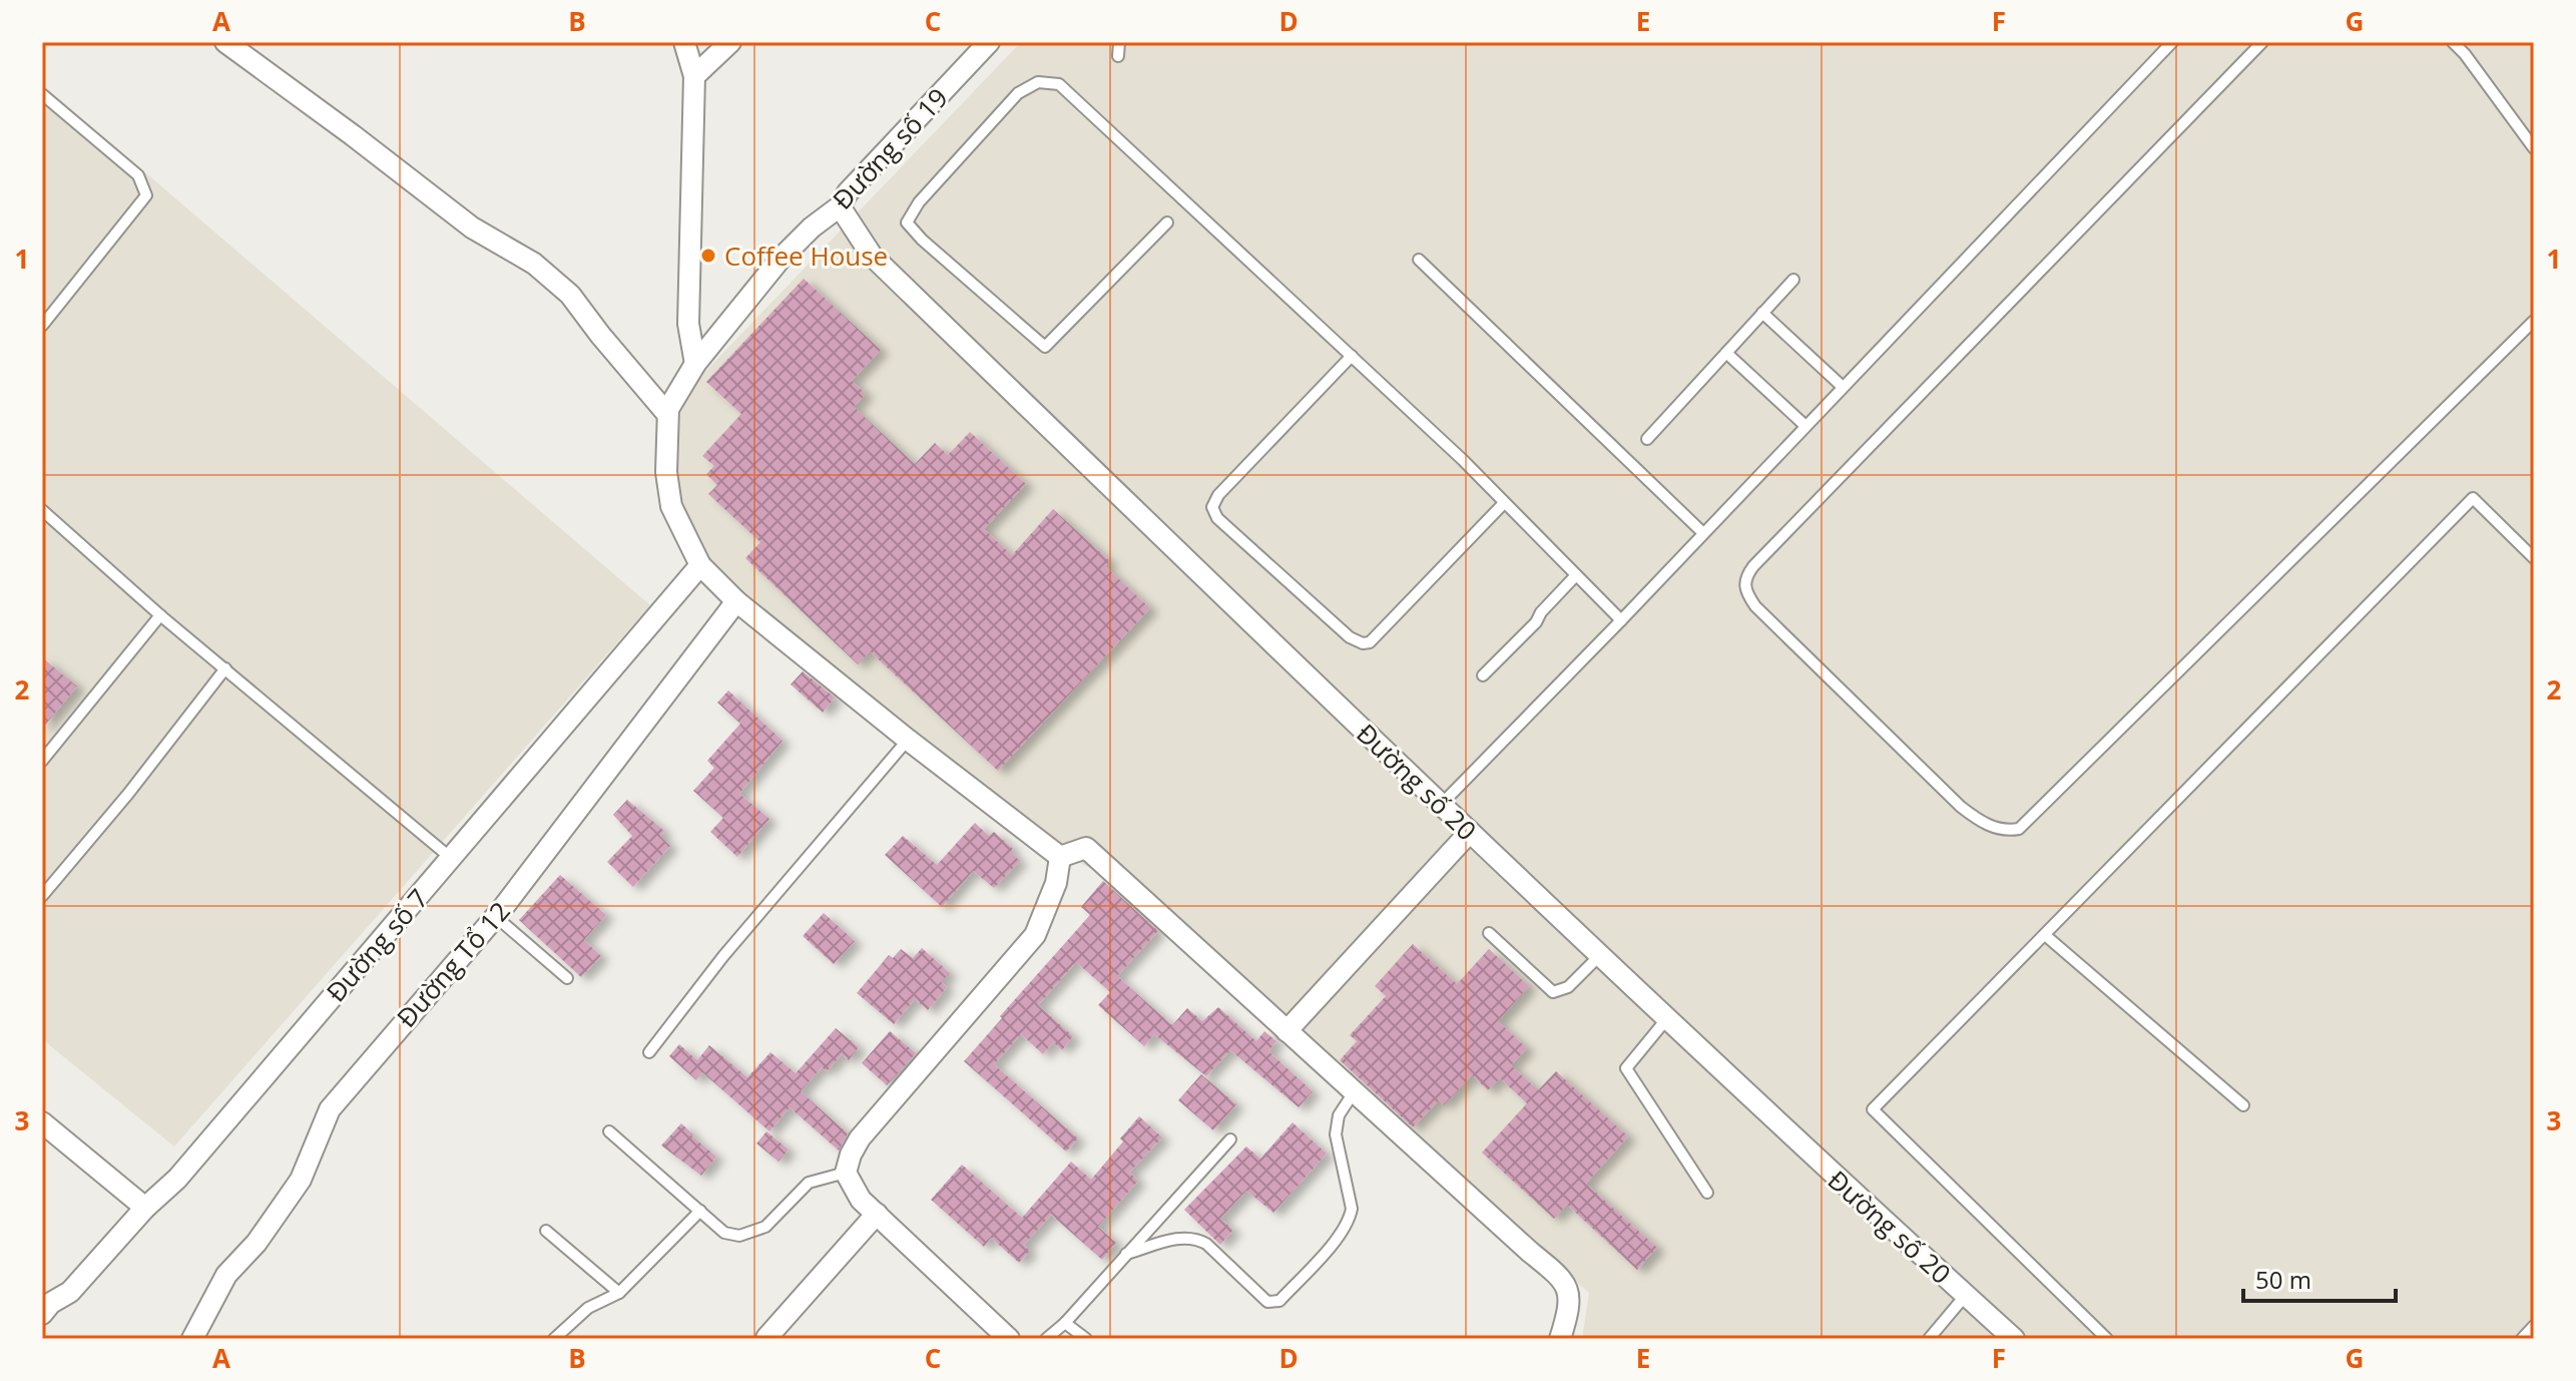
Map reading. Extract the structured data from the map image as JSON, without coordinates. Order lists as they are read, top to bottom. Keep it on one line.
{"streets":{"street":["Đường số 19","Đường số 20","Đường số 7","Đường Tổ 12"]},"crossings":[["Đường số 19","Đường số 20"]],"places":["Coffee House"],"scale_bar":"50 m","grid":{"columns":["A","B","C","D","E","F","G"],"rows":["1","2","3"]}}
